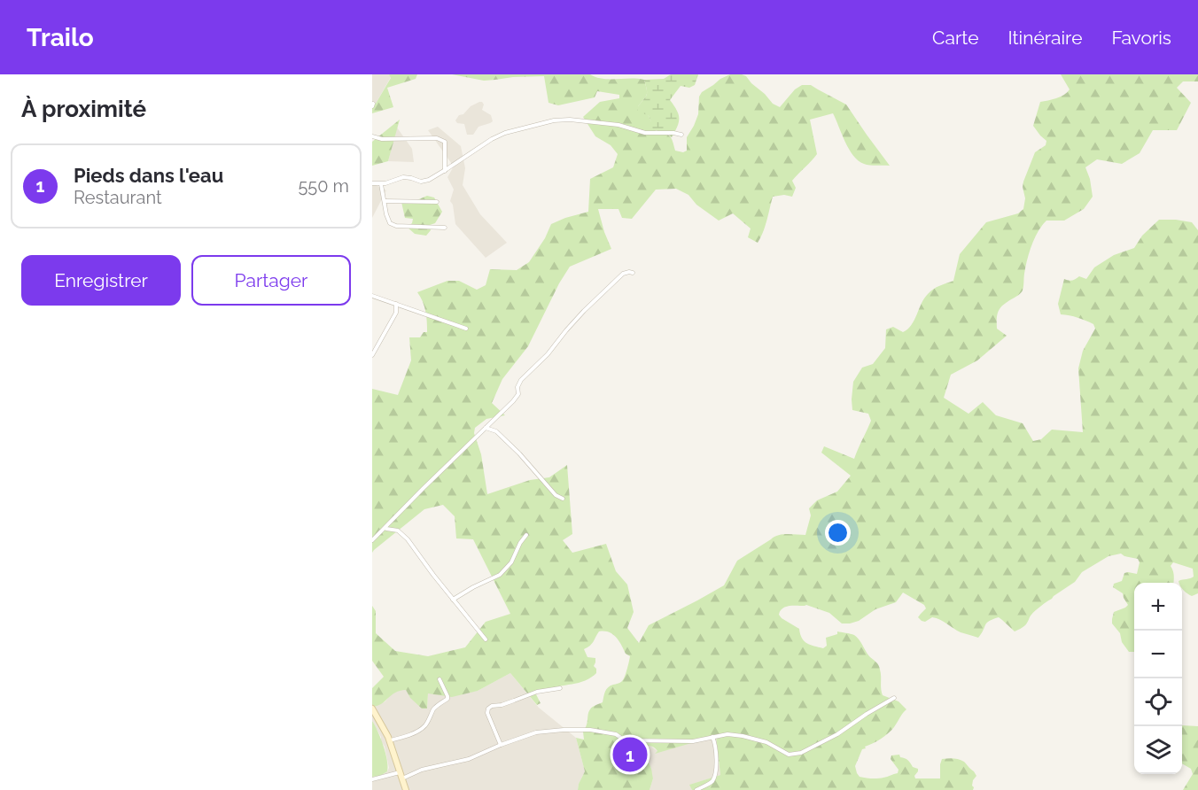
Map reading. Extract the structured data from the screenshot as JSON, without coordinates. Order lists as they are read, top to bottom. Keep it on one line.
{"page":{"header":"Trailo","nav":["Carte","Itinéraire","Favoris"],"heading":"À proximité","list":[{"mark":"1","name":"Pieds dans l'eau","note":"Restaurant","value":"550 m"}],"buttons":["Enregistrer","Partager"],"map_buttons":["+","−"],"pins":"1"}}
